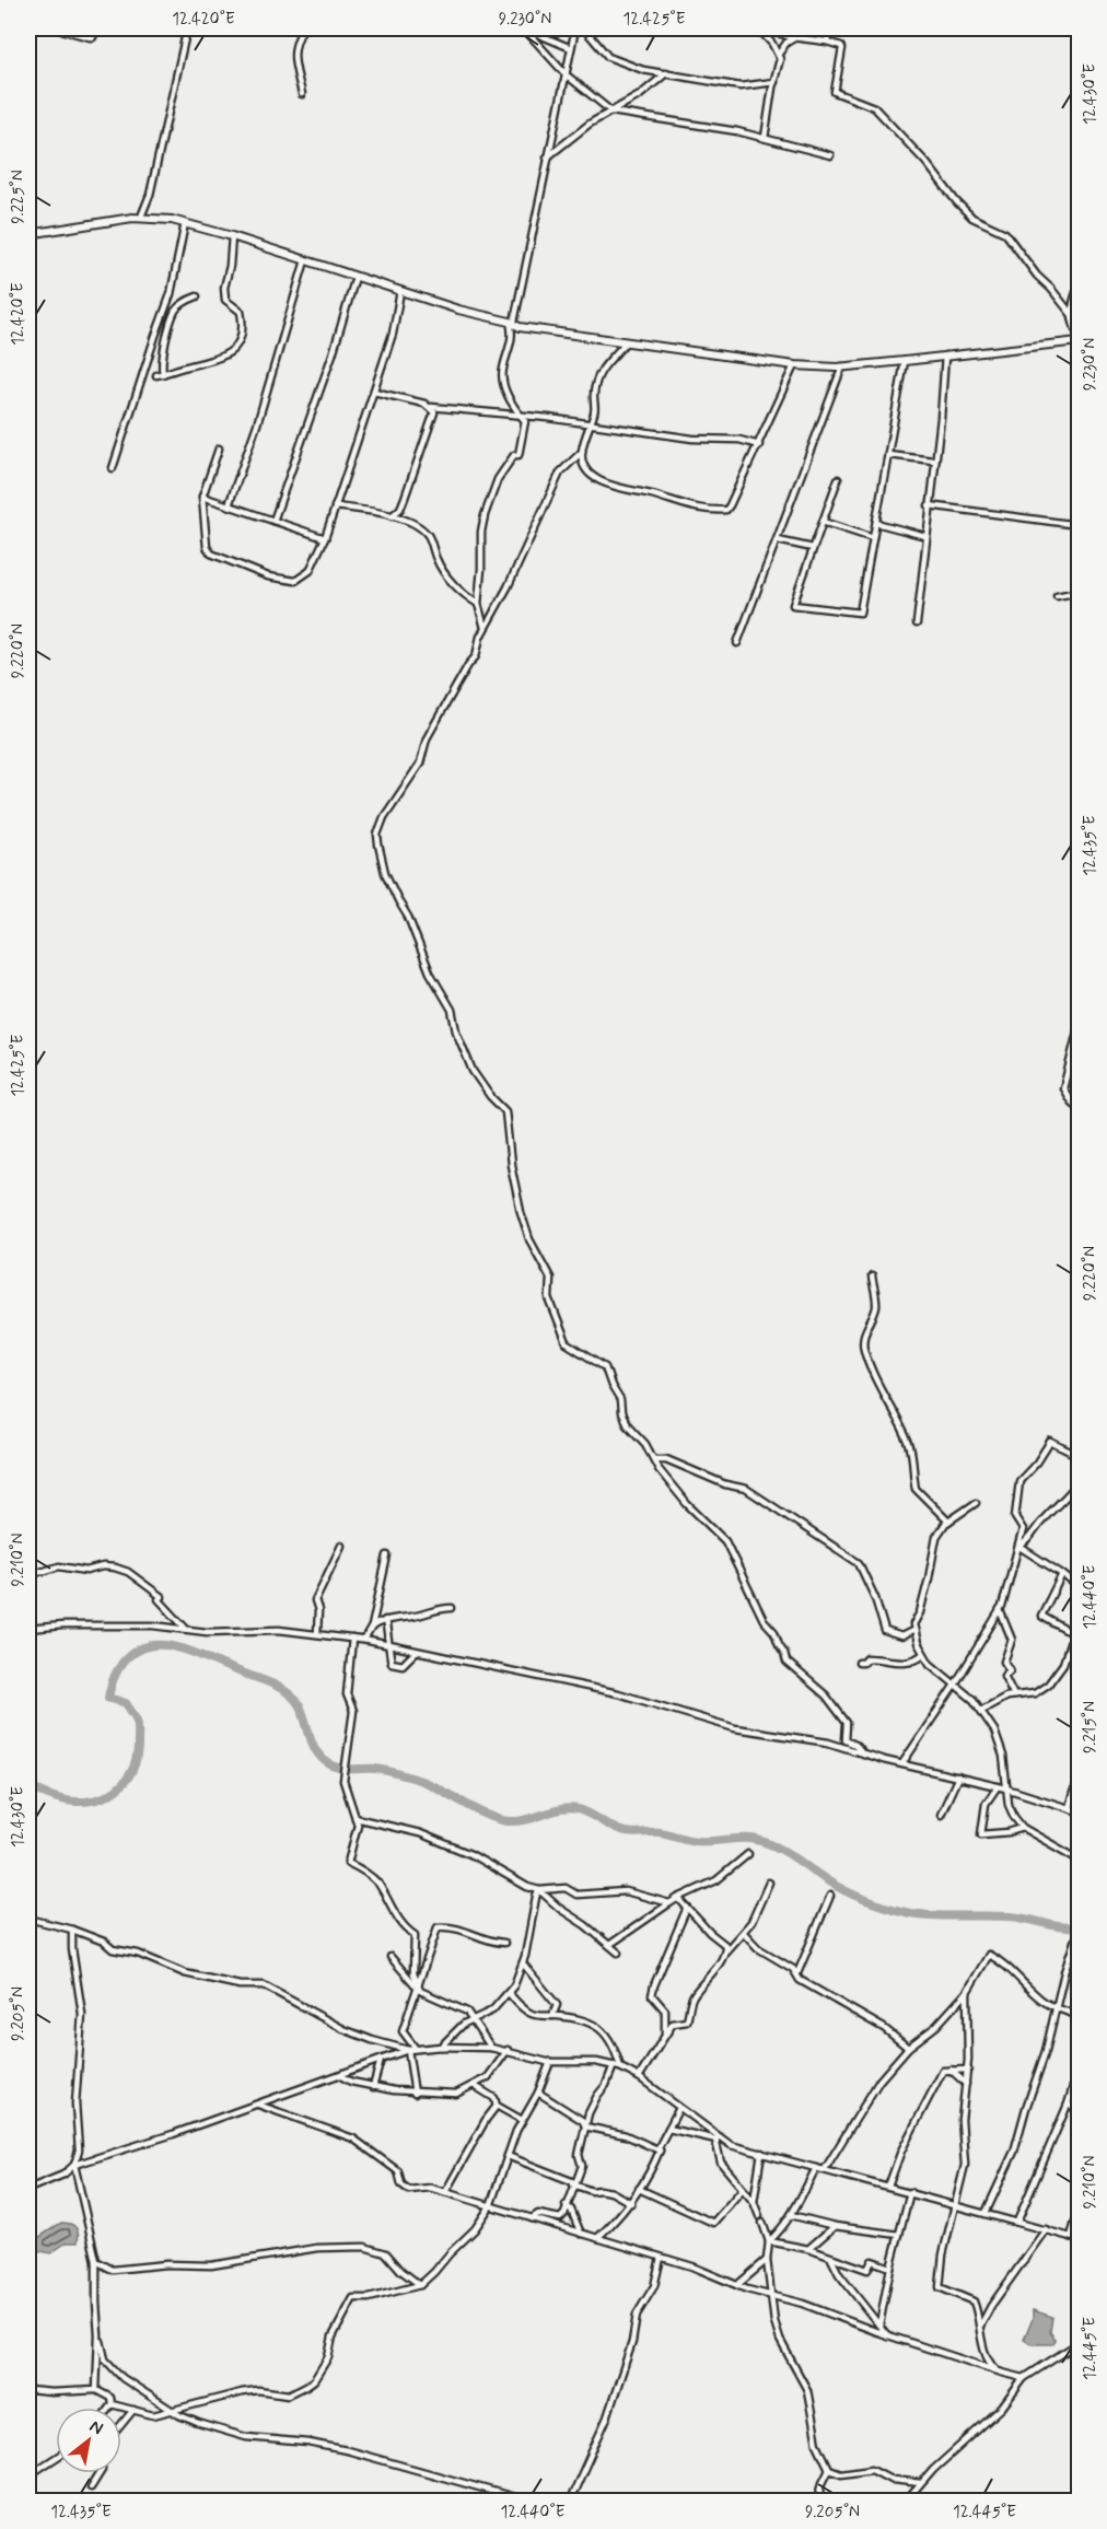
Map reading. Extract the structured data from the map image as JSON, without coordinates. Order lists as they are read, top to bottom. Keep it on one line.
{"north":"top right","coordinates":["12.420°E","9.230°N","12.425°E","12.430°E","9.225°N","9.220°N","12.435°E","9.210°N","12.440°E","9.215°N","9.205°N","12.445°E"]}
